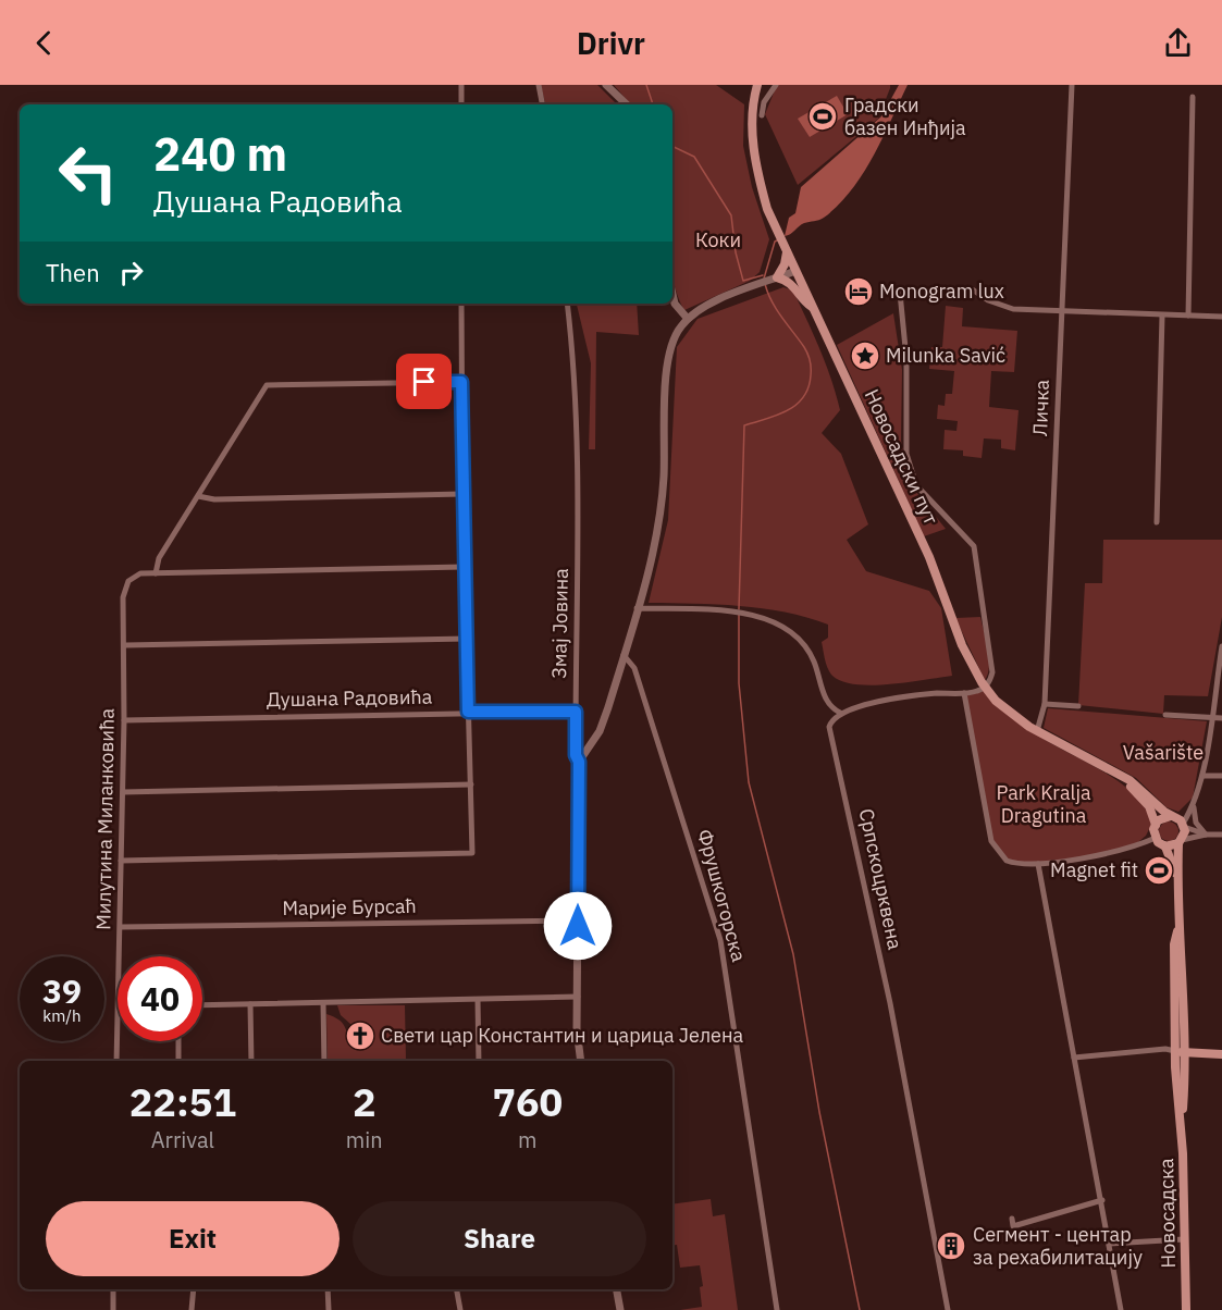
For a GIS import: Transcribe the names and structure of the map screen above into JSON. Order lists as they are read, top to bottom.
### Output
{
  "streets": {
    "main road": ["Новосадски пут", "Новосадска"],
    "street": [
      "Личка",
      "Змај Јовина",
      "Душана Радовића",
      "Милутина Миланковића",
      "Српскоцрквена",
      "Фрушкогорска",
      "Марије Бурсаћ"
    ]
  },
  "crossings": [
    ["Личка", "Новосадски пут"],
    ["Новосадски пут", "Новосадска"],
    ["Змај Јовина", "Душана Радовића"],
    ["Змај Јовина", "Марије Бурсаћ"],
    ["Душана Радовића", "Милутина Миланковића"],
    ["Милутина Миланковића", "Марије Бурсаћ"]
  ],
  "parks": ["Коки", "Vašarište", "Park Kralja Dragutina"],
  "places": {
    "sports": ["Градски базен Инђија", "Magnet fit"],
    "hotel": ["Monogram lux"],
    "place": ["Milunka Savić"],
    "church": ["Свети цар Константин и царица Јелена"],
    "building": ["Сегмент - центар за рехабилитацију"]
  },
  "page": {
    "header": "Drivr",
    "turn": ["240 m", "Душана Радовића"],
    "then": "Then",
    "speed": "39 km/h",
    "limit": "40",
    "eta": [
      "22:51",
      "Arrival",
      "2",
      "min",
      "760",
      "m"
    ],
    "buttons": ["Exit", "Share"]
  }
}
